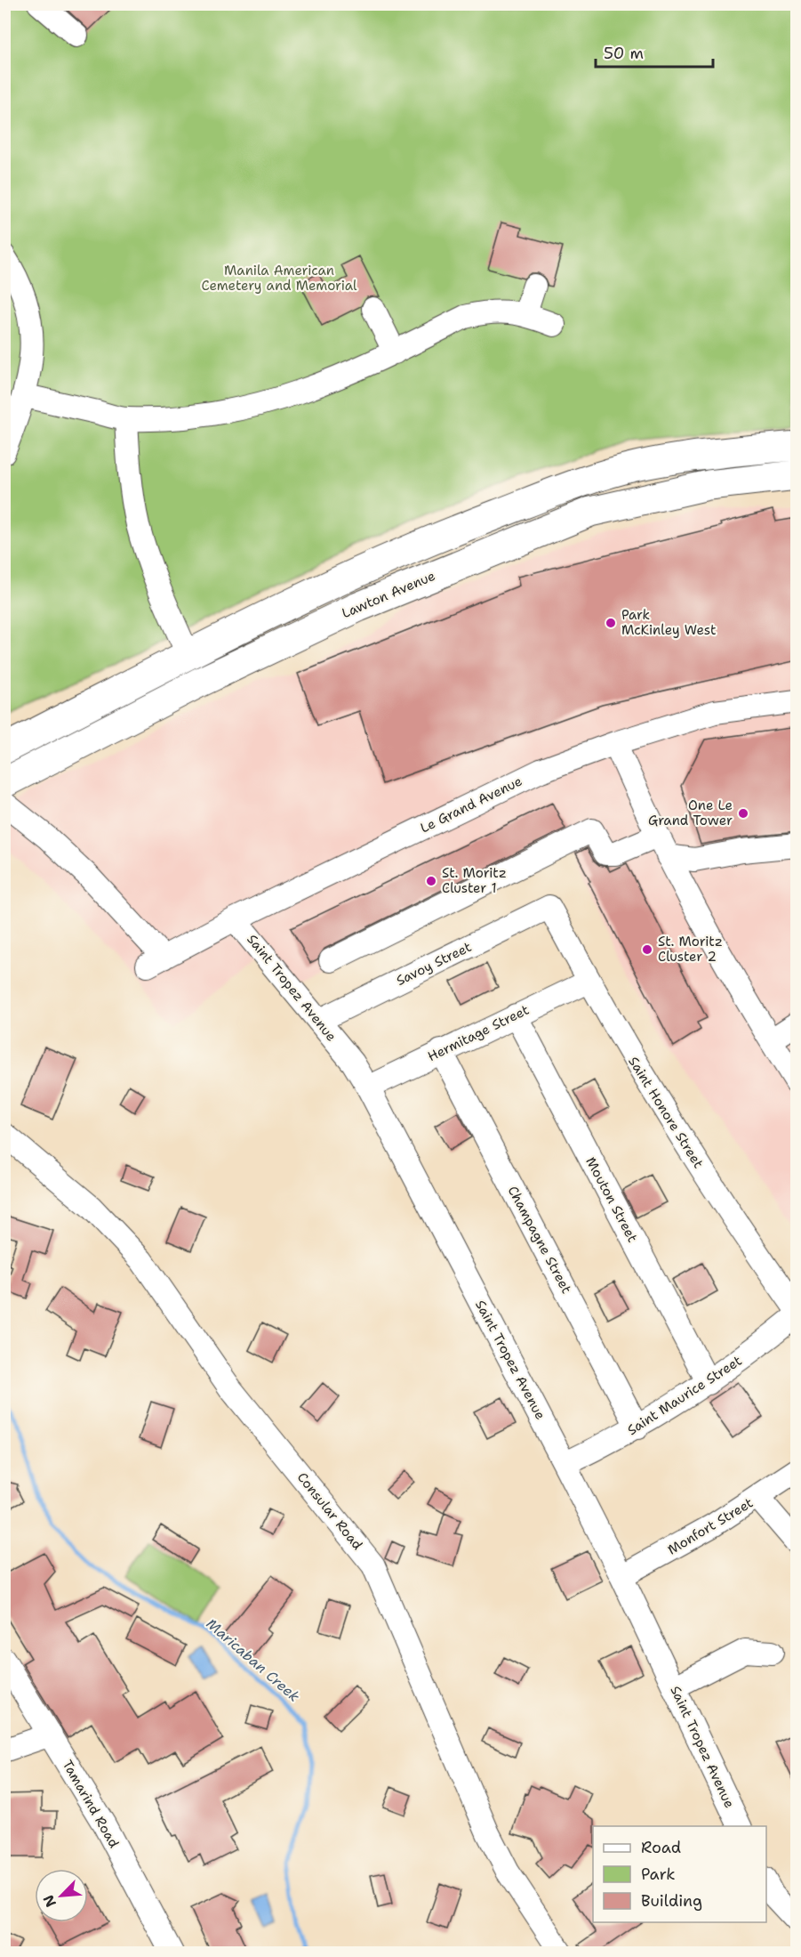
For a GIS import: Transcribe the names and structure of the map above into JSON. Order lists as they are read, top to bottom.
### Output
{
  "streets": {
    "main road": ["Lawton Avenue"],
    "street": [
      "Le Grand Avenue",
      "Savoy Street",
      "Saint Tropez Avenue",
      "Hermitage Street",
      "Saint Honore Street",
      "Mouton Street",
      "Champagne Street",
      "Saint Maurice Street",
      "Consular Road",
      "Monfort Street",
      "Tamarind Road"
    ]
  },
  "crossings": [
    ["Le Grand Avenue", "Saint Tropez Avenue"],
    ["Savoy Street", "Saint Tropez Avenue"],
    ["Savoy Street", "Saint Honore Street"],
    ["Saint Tropez Avenue", "Hermitage Street"],
    ["Saint Tropez Avenue", "Saint Maurice Street"],
    ["Saint Tropez Avenue", "Monfort Street"],
    ["Hermitage Street", "Saint Honore Street"],
    ["Hermitage Street", "Mouton Street"],
    ["Hermitage Street", "Champagne Street"],
    ["Mouton Street", "Saint Maurice Street"],
    ["Champagne Street", "Saint Maurice Street"]
  ],
  "water": ["Maricaban Creek"],
  "parks": ["Manila American Cemetery and Memorial"],
  "places": [
    "Park McKinley West",
    "One Le Grand Tower",
    "St. Moritz Cluster 1",
    "St. Moritz Cluster 2"
  ],
  "legend": ["Road", "Park", "Building"],
  "scale_bar": "50 m",
  "north": "bottom left"
}
